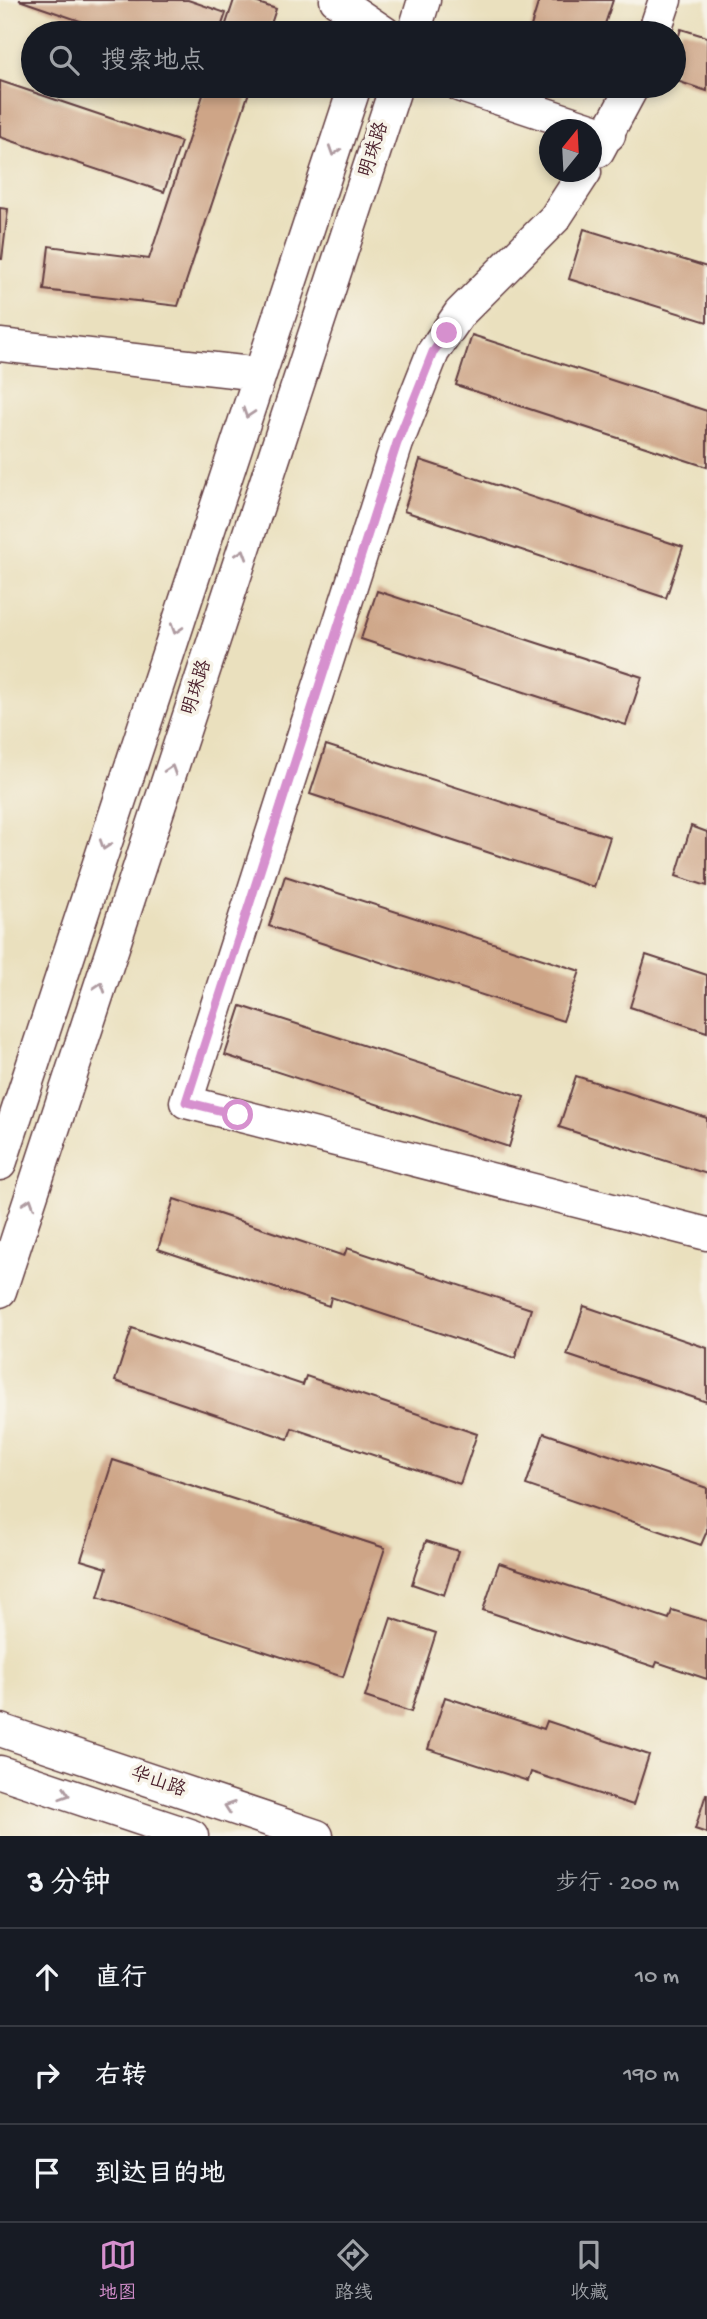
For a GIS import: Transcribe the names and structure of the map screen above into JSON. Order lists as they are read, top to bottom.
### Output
{
  "streets": {
    "street": ["明珠路", "华山路"]
  },
  "north": "top",
  "page": {
    "search": "搜索地点",
    "heading": ["3 分钟", "步行 · 200 m"],
    "list": [
      ["直行", "10 m"],
      ["右转", "190 m"],
      "到达目的地"
    ],
    "nav": ["地图", "路线", "收藏"]
  }
}
